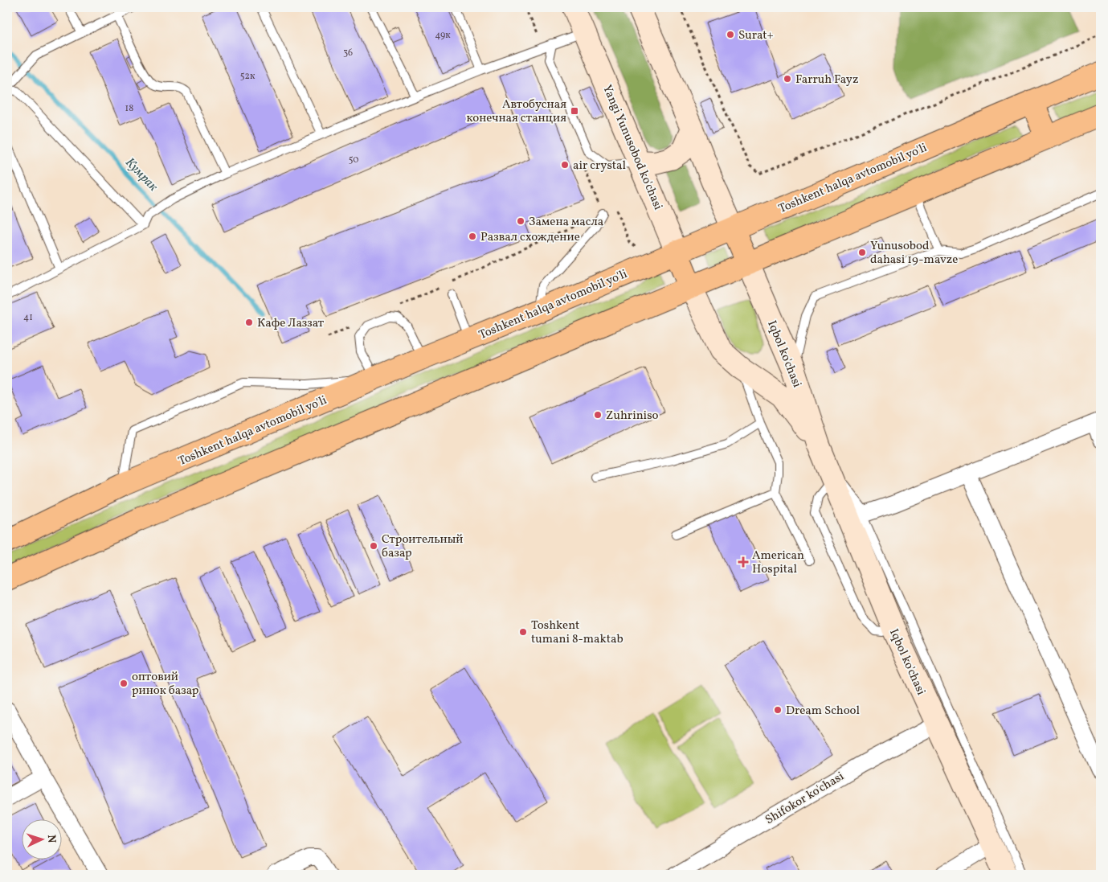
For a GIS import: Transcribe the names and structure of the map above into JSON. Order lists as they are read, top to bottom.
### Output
{
  "streets": {
    "highway": ["Yangi Yunusobod ko'chasi", "Toshkent halqa avtomobil yo'li"],
    "street": ["Iqbol ko'chasi", "Shifokor ko'chasi"]
  },
  "crossings": [
    ["Yangi Yunusobod ko'chasi", "Toshkent halqa avtomobil yo'li"],
    ["Yangi Yunusobod ko'chasi", "Iqbol ko'chasi"],
    ["Iqbol ko'chasi", "Shifokor ko'chasi"]
  ],
  "water": ["Кумрак"],
  "places": {
    "other": [
      "Surat+",
      "Farruh Fayz",
      "air crystal",
      "Замена масла",
      "Развал схождение",
      "Yunusobod dahasi 19-mavze",
      "Кафе Лаззат",
      "Zuhriniso",
      "Строительный базар",
      "Toshkent tumani 8-maktab",
      "оптовий ринок базар",
      "Dream School"
    ],
    "transit": ["Автобусная конечная станция"],
    "health": ["American Hospital"]
  },
  "house_numbers": [
    "49к",
    "36",
    "52к",
    "18",
    "50",
    "41"
  ],
  "north": "right"
}
